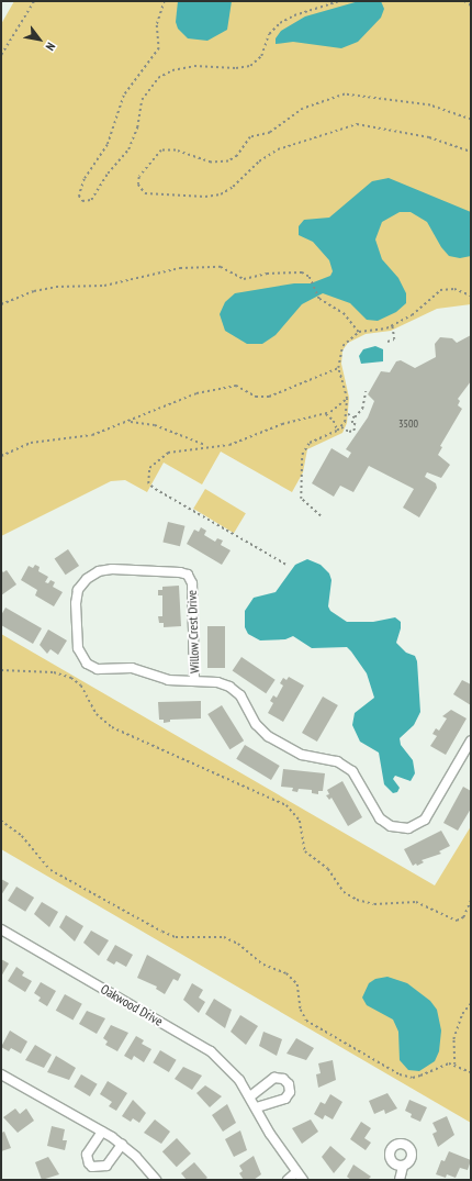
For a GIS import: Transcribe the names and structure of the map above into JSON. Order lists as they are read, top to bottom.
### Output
{
  "streets": {
    "street": ["Willow Crest Drive", "Oakwood Drive"]
  },
  "house_numbers": ["3500"],
  "north": "bottom right"
}
